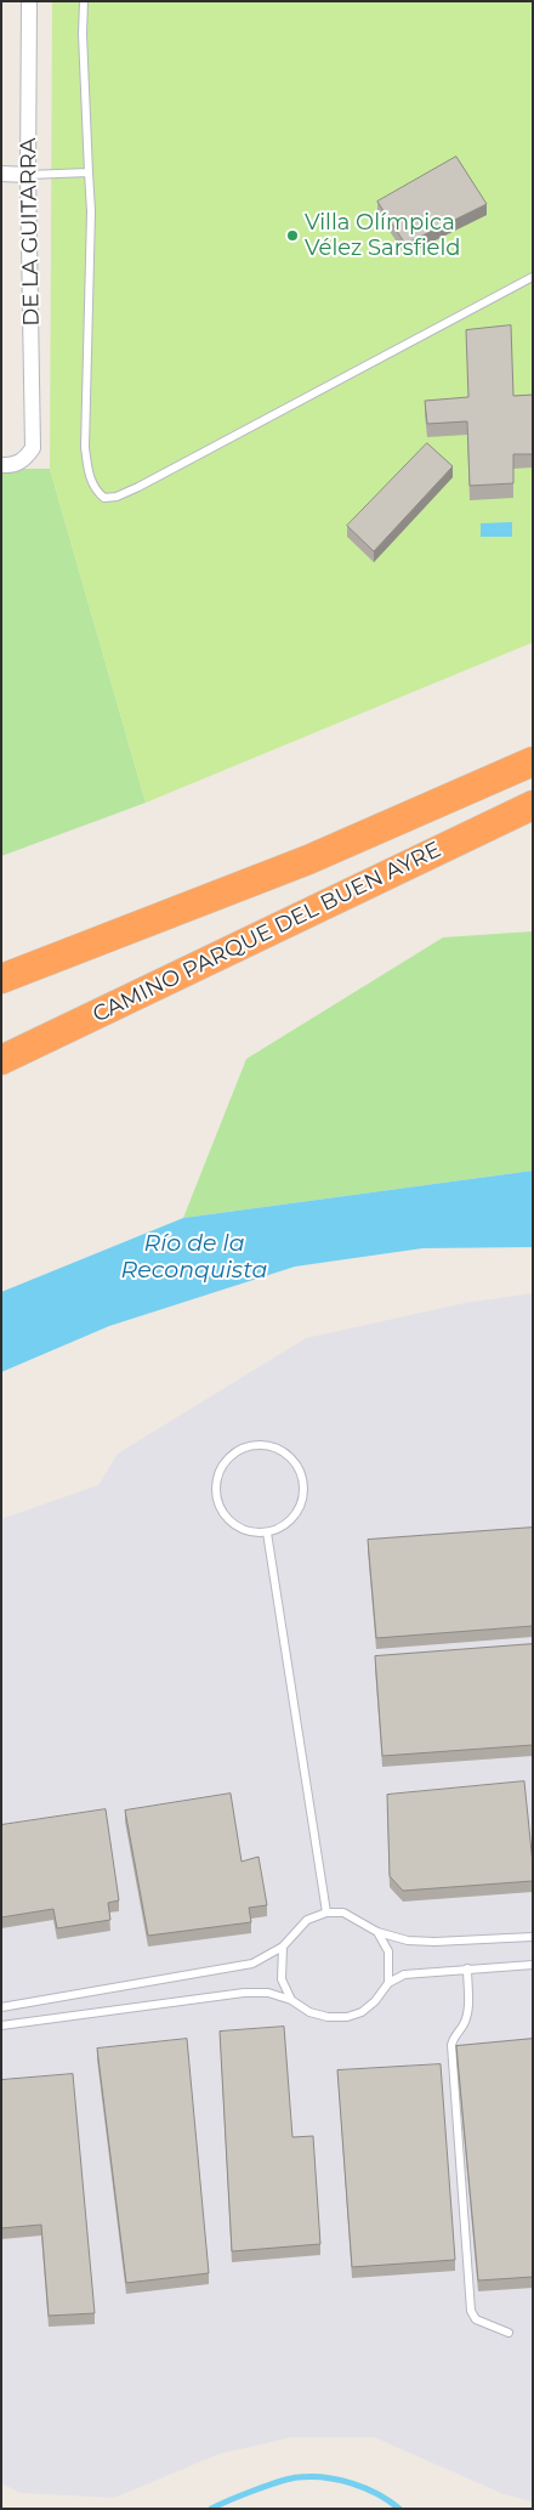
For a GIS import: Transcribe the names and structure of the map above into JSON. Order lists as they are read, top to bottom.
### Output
{
  "streets": {
    "highway": ["CAMINO PARQUE DEL BUEN AYRE"],
    "street": ["DE LA GUITARRA"]
  },
  "water": ["Río de la Reconquista"],
  "places": ["Villa Olímpica Vélez Sarsfield"]
}
